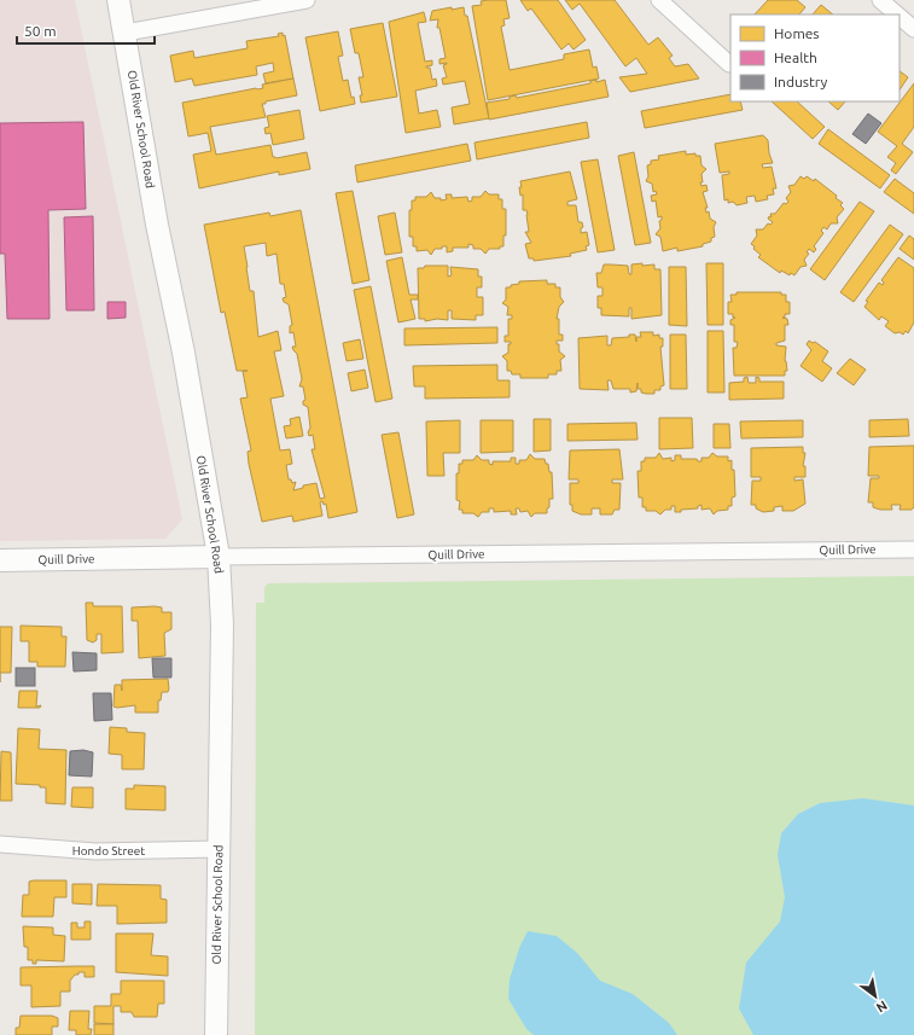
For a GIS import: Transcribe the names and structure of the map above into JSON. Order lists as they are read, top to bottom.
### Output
{
  "streets": {
    "main road": ["Old River School Road", "Quill Drive"],
    "street": ["Hondo Street"]
  },
  "crossings": [
    ["Old River School Road", "Quill Drive"],
    ["Old River School Road", "Hondo Street"]
  ],
  "legend": ["Homes", "Health", "Industry"],
  "scale_bar": "50 m",
  "north": "bottom right"
}
